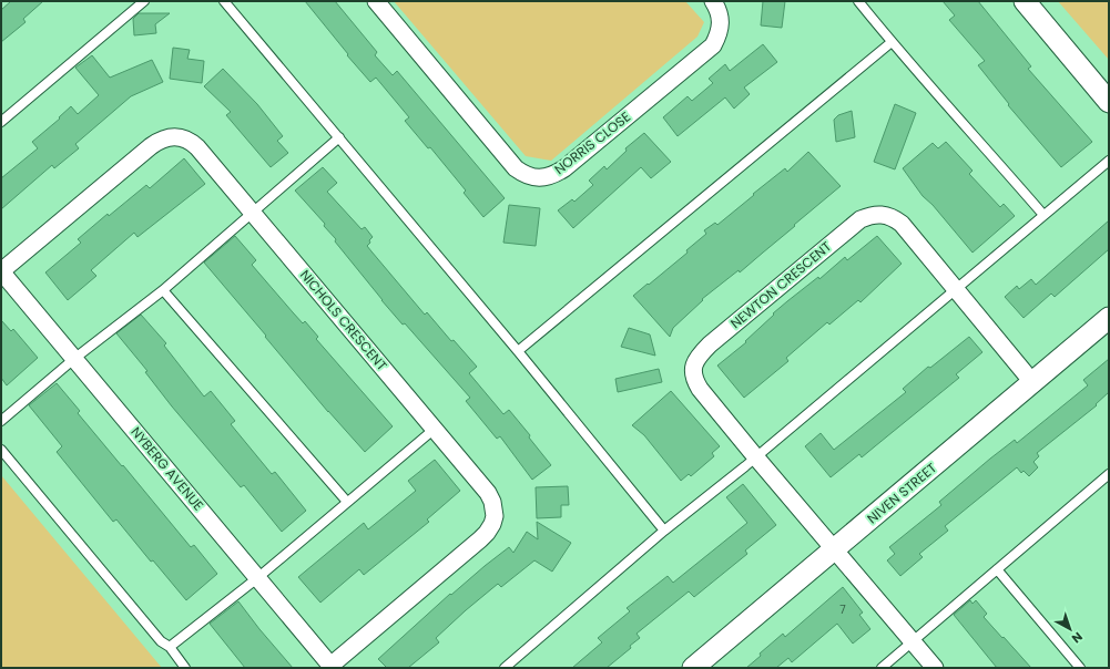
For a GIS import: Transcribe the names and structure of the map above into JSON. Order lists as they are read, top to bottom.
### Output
{
  "streets": {
    "street": [
      "NORRIS CLOSE",
      "NEWTON CRESCENT",
      "NICHOLS CRESCENT",
      "NYBERG AVENUE",
      "NIVEN STREET"
    ]
  },
  "crossings": [
    ["NEWTON CRESCENT", "NIVEN STREET"],
    ["NICHOLS CRESCENT", "NYBERG AVENUE"]
  ],
  "house_numbers": ["7"],
  "north": "bottom right"
}
